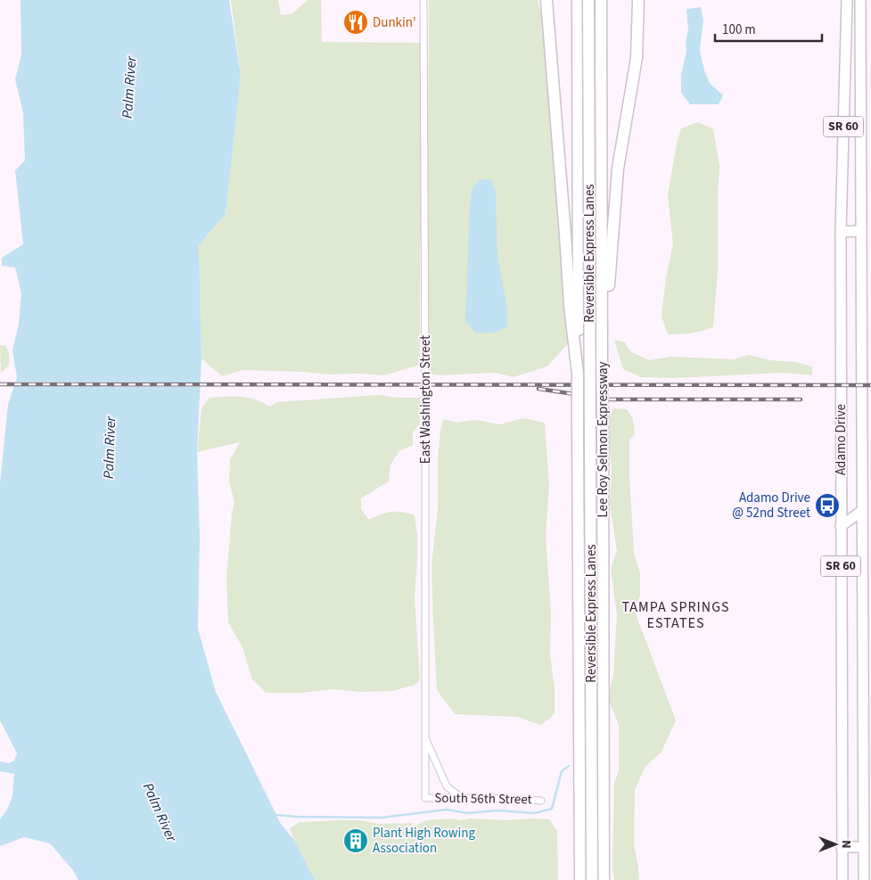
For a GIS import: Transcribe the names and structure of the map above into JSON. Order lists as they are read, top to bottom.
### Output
{
  "streets": {
    "highway": ["Reversible Express Lanes", "Lee Roy Selmon Expressway"],
    "main road": ["SR 60", "Adamo Drive"],
    "street": ["East Washington Street", "South 56th Street"]
  },
  "crossings": [
    ["East Washington Street", "South 56th Street"]
  ],
  "districts": ["TAMPA SPRINGS ESTATES"],
  "water": ["Palm River"],
  "places": {
    "restaurant": ["Dunkin'"],
    "bus stop": ["Adamo Drive @ 52nd Street"],
    "building": ["Plant High Rowing Association"]
  },
  "scale_bar": "100 m",
  "north": "right"
}
